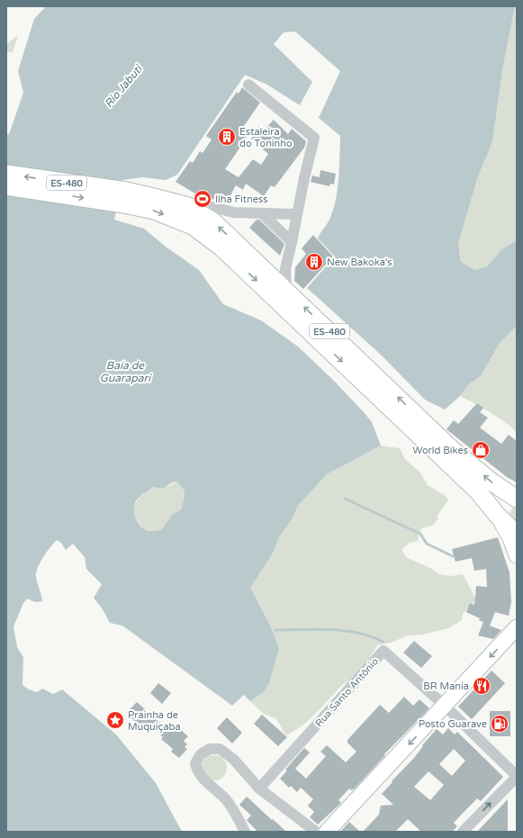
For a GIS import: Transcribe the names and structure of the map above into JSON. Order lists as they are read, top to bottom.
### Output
{
  "streets": {
    "main road": ["ES-480"],
    "street": ["Rua Santo Antônio"]
  },
  "water": ["Rio Jabuti", "Baía de Guarapari"],
  "places": {
    "building": ["Estaleira do Toninho", "New Bakoka's"],
    "sports": ["Ilha Fitness"],
    "shop": ["World Bikes"],
    "restaurant": ["BR Mania"],
    "place": ["Prainha de Muquiçaba"],
    "fuel station": ["Posto Guarave"]
  }
}
